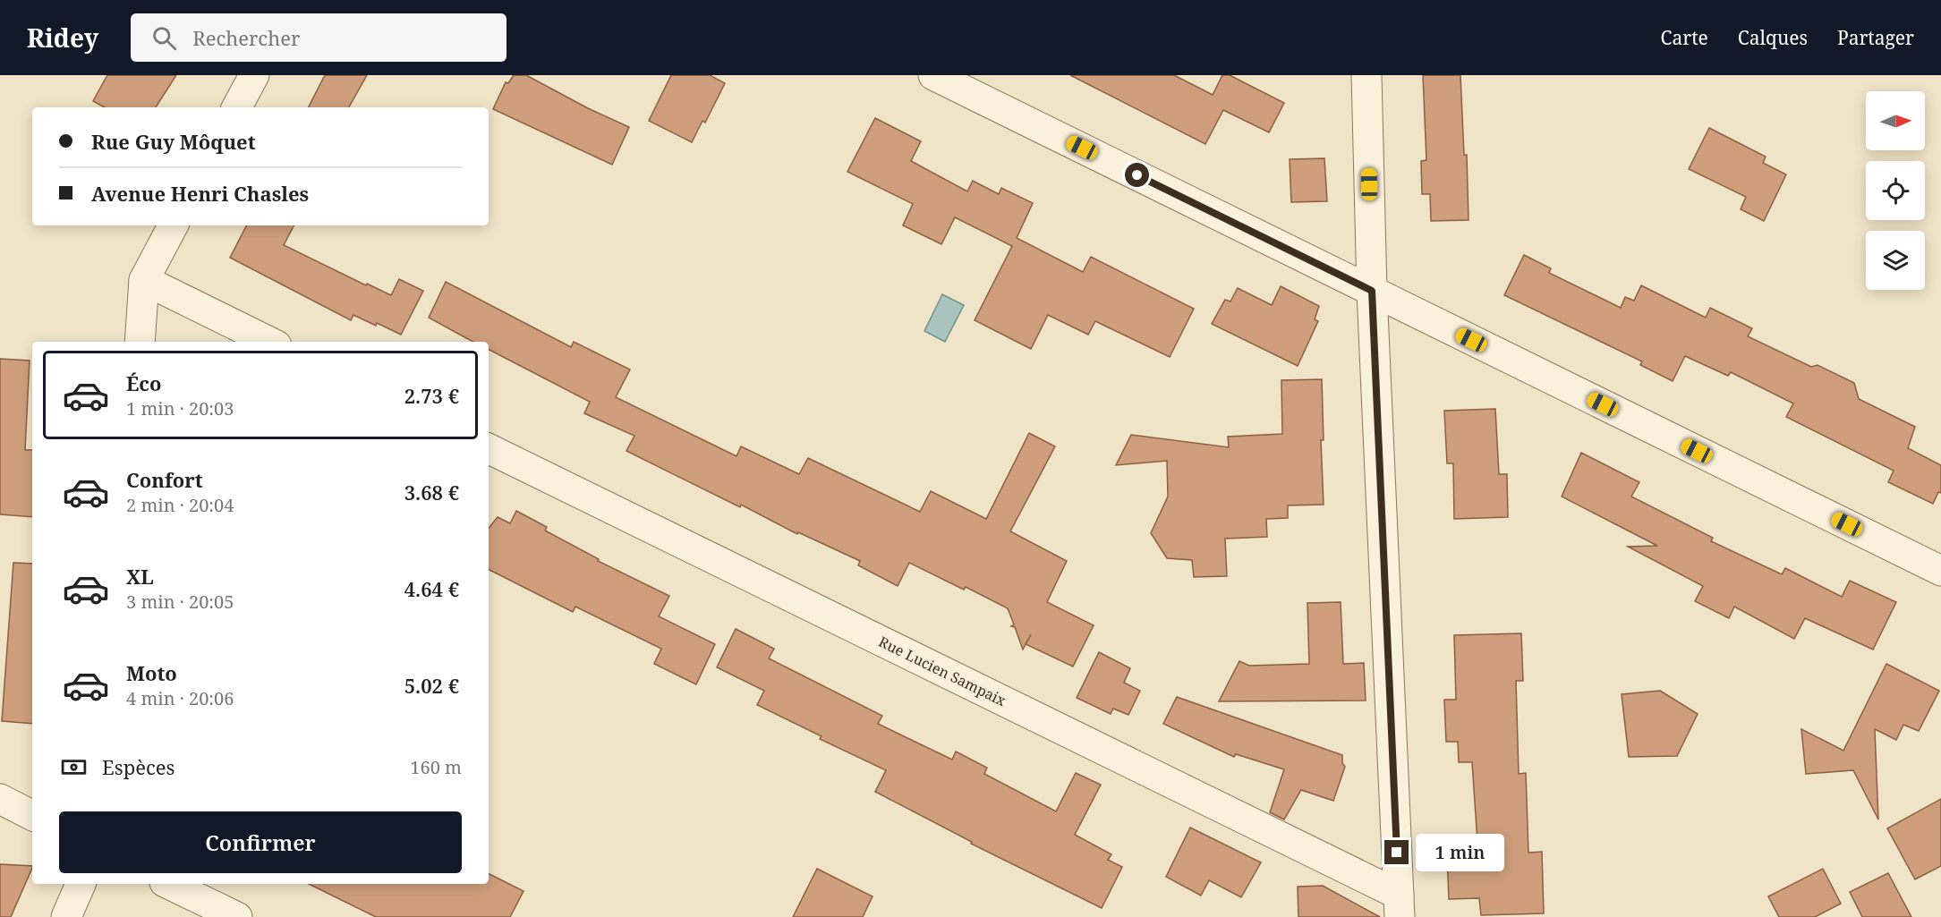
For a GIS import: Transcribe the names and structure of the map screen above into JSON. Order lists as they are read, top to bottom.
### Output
{
  "streets": {
    "street": ["Rue Lucien Sampaix"]
  },
  "north": "right",
  "page": {
    "header": "Ridey",
    "search": "Rechercher",
    "nav": ["Carte", "Calques", "Partager"],
    "banner": ["Rue Guy Môquet", "Avenue Henri Chasles"],
    "list": [
      {
        "name": "Éco",
        "note": "1 min · 20:03",
        "value": "2.73 €"
      },
      {
        "name": "Confort",
        "note": "2 min · 20:04",
        "value": "3.68 €"
      },
      {
        "name": "XL",
        "note": "3 min · 20:05",
        "value": "4.64 €"
      },
      {
        "name": "Moto",
        "note": "4 min · 20:06",
        "value": "5.02 €"
      }
    ],
    "pay": ["Espèces", "160 m"],
    "buttons": "Confirmer",
    "bubble": "1 min"
  }
}
